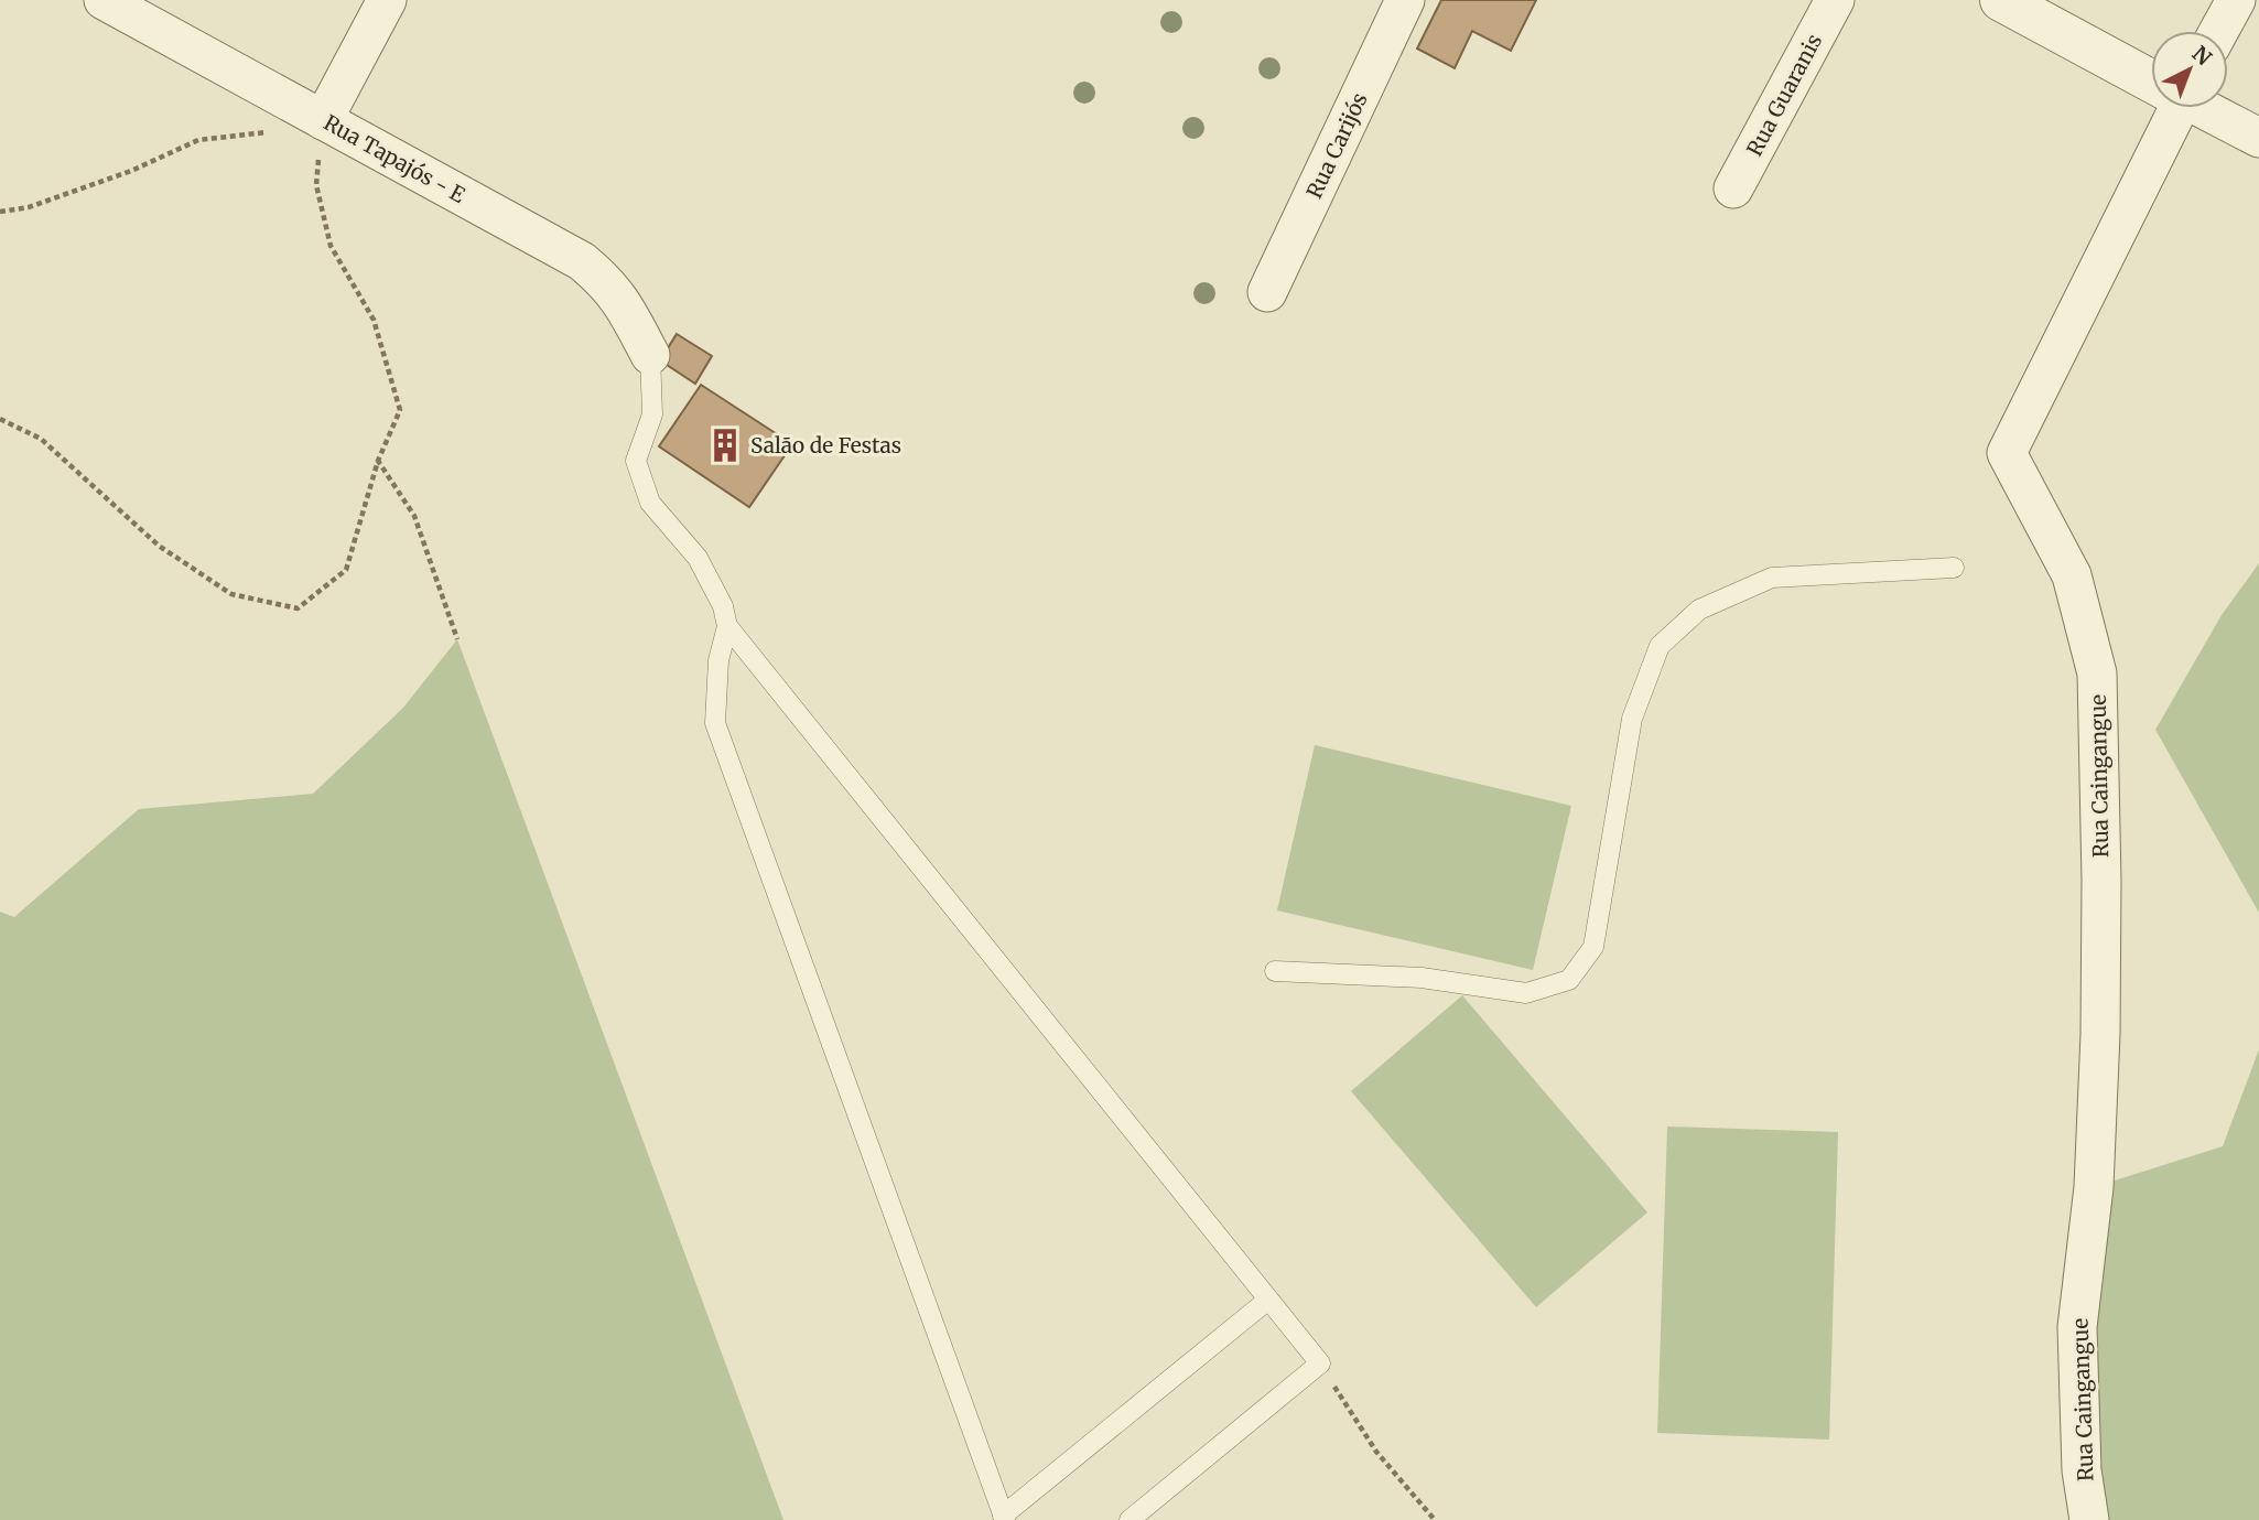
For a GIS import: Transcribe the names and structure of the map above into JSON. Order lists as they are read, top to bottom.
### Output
{
  "streets": {
    "street": [
      "Rua Guaranis",
      "Rua Carijós",
      "Rua Tapajós - E",
      "Rua Caingangue"
    ]
  },
  "places": {
    "building": ["Salão de Festas"]
  },
  "north": "top right"
}
